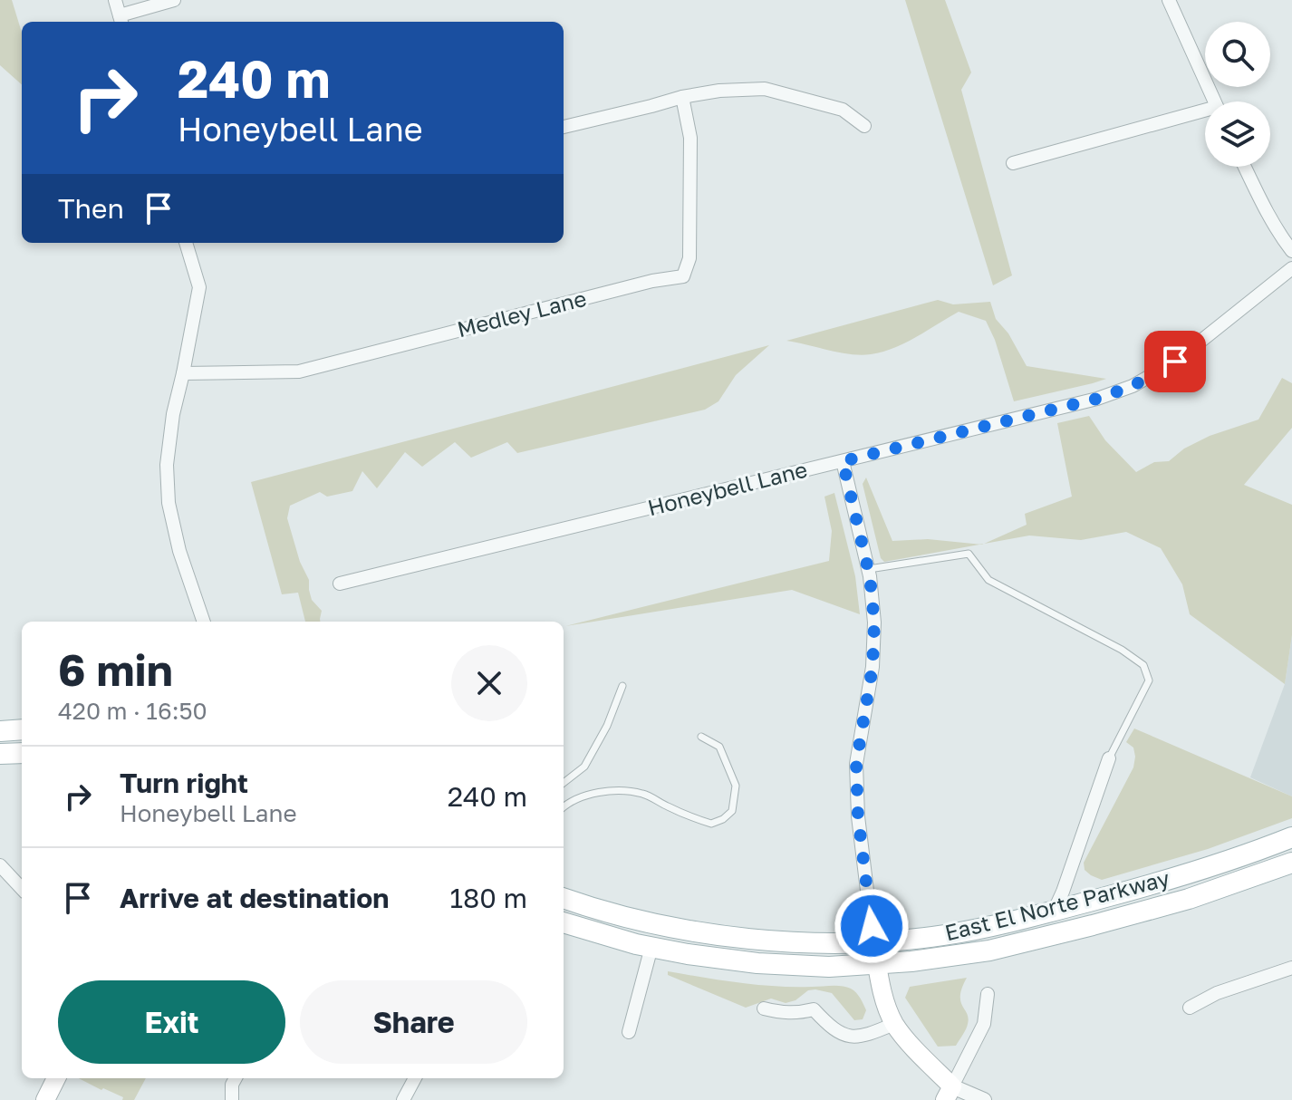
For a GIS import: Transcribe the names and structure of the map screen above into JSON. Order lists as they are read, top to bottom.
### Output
{
  "streets": {
    "main road": ["East El Norte Parkway"],
    "street": ["Medley Lane", "Honeybell Lane"]
  },
  "page": {
    "turn": ["240 m", "Honeybell Lane"],
    "then": "Then",
    "heading": ["6 min", "420 m · 16:50"],
    "list": [
      {
        "name": "Turn right",
        "note": "Honeybell Lane",
        "value": "240 m"
      },
      {
        "name": "Arrive at destination",
        "value": "180 m"
      }
    ],
    "buttons": ["Exit", "Share"]
  }
}
